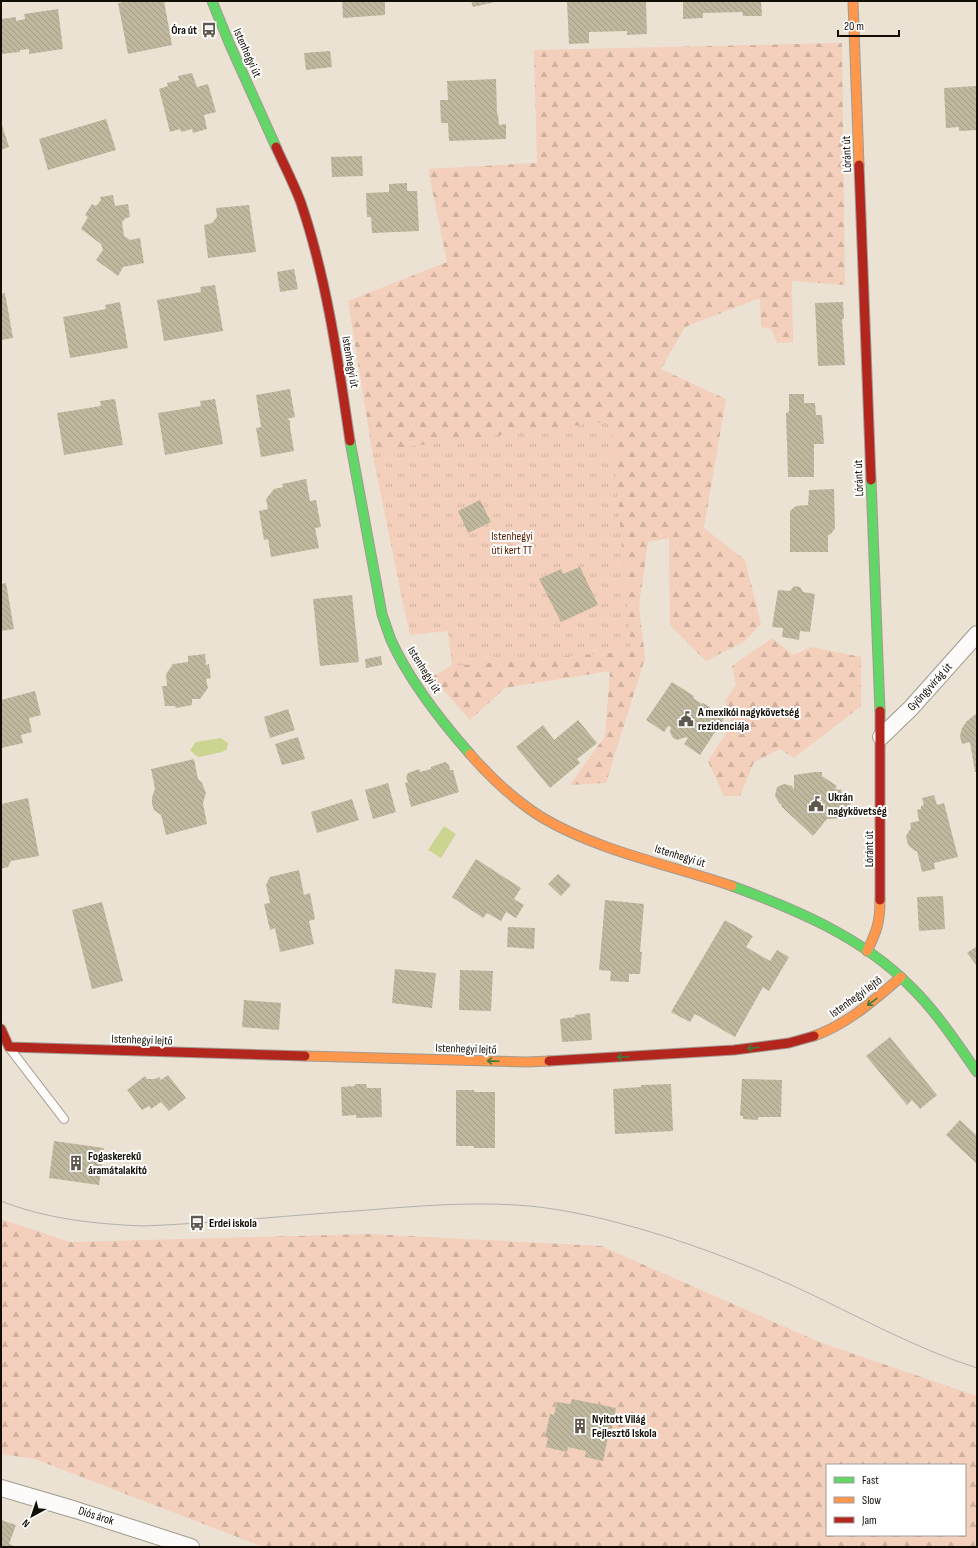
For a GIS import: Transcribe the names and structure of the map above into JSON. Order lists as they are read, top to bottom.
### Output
{
  "streets": {
    "street": [
      "Istenhegyi út",
      "Lóránt út",
      "Gyöngyvirág út",
      "Istenhegyi lejtő",
      "Diós árok"
    ]
  },
  "crossings": [
    ["Istenhegyi út", "Lóránt út"],
    ["Istenhegyi út", "Istenhegyi lejtő"],
    ["Lóránt út", "Gyöngyvirág út"]
  ],
  "one_way": ["Istenhegyi lejtő"],
  "parks": ["Istenhegyi úti kert TT"],
  "places": {
    "bus stop": ["Óra út", "Erdei iskola"],
    "public building": ["A mexikói nagykövetség rezidenciája", "Ukrán nagykövetség"],
    "building": ["Fogaskerekű áramátalakító", "Nyitott Világ Fejlesztő Iskola"]
  },
  "legend": ["Fast", "Slow", "Jam"],
  "scale_bar": "20 m",
  "north": "bottom left"
}
